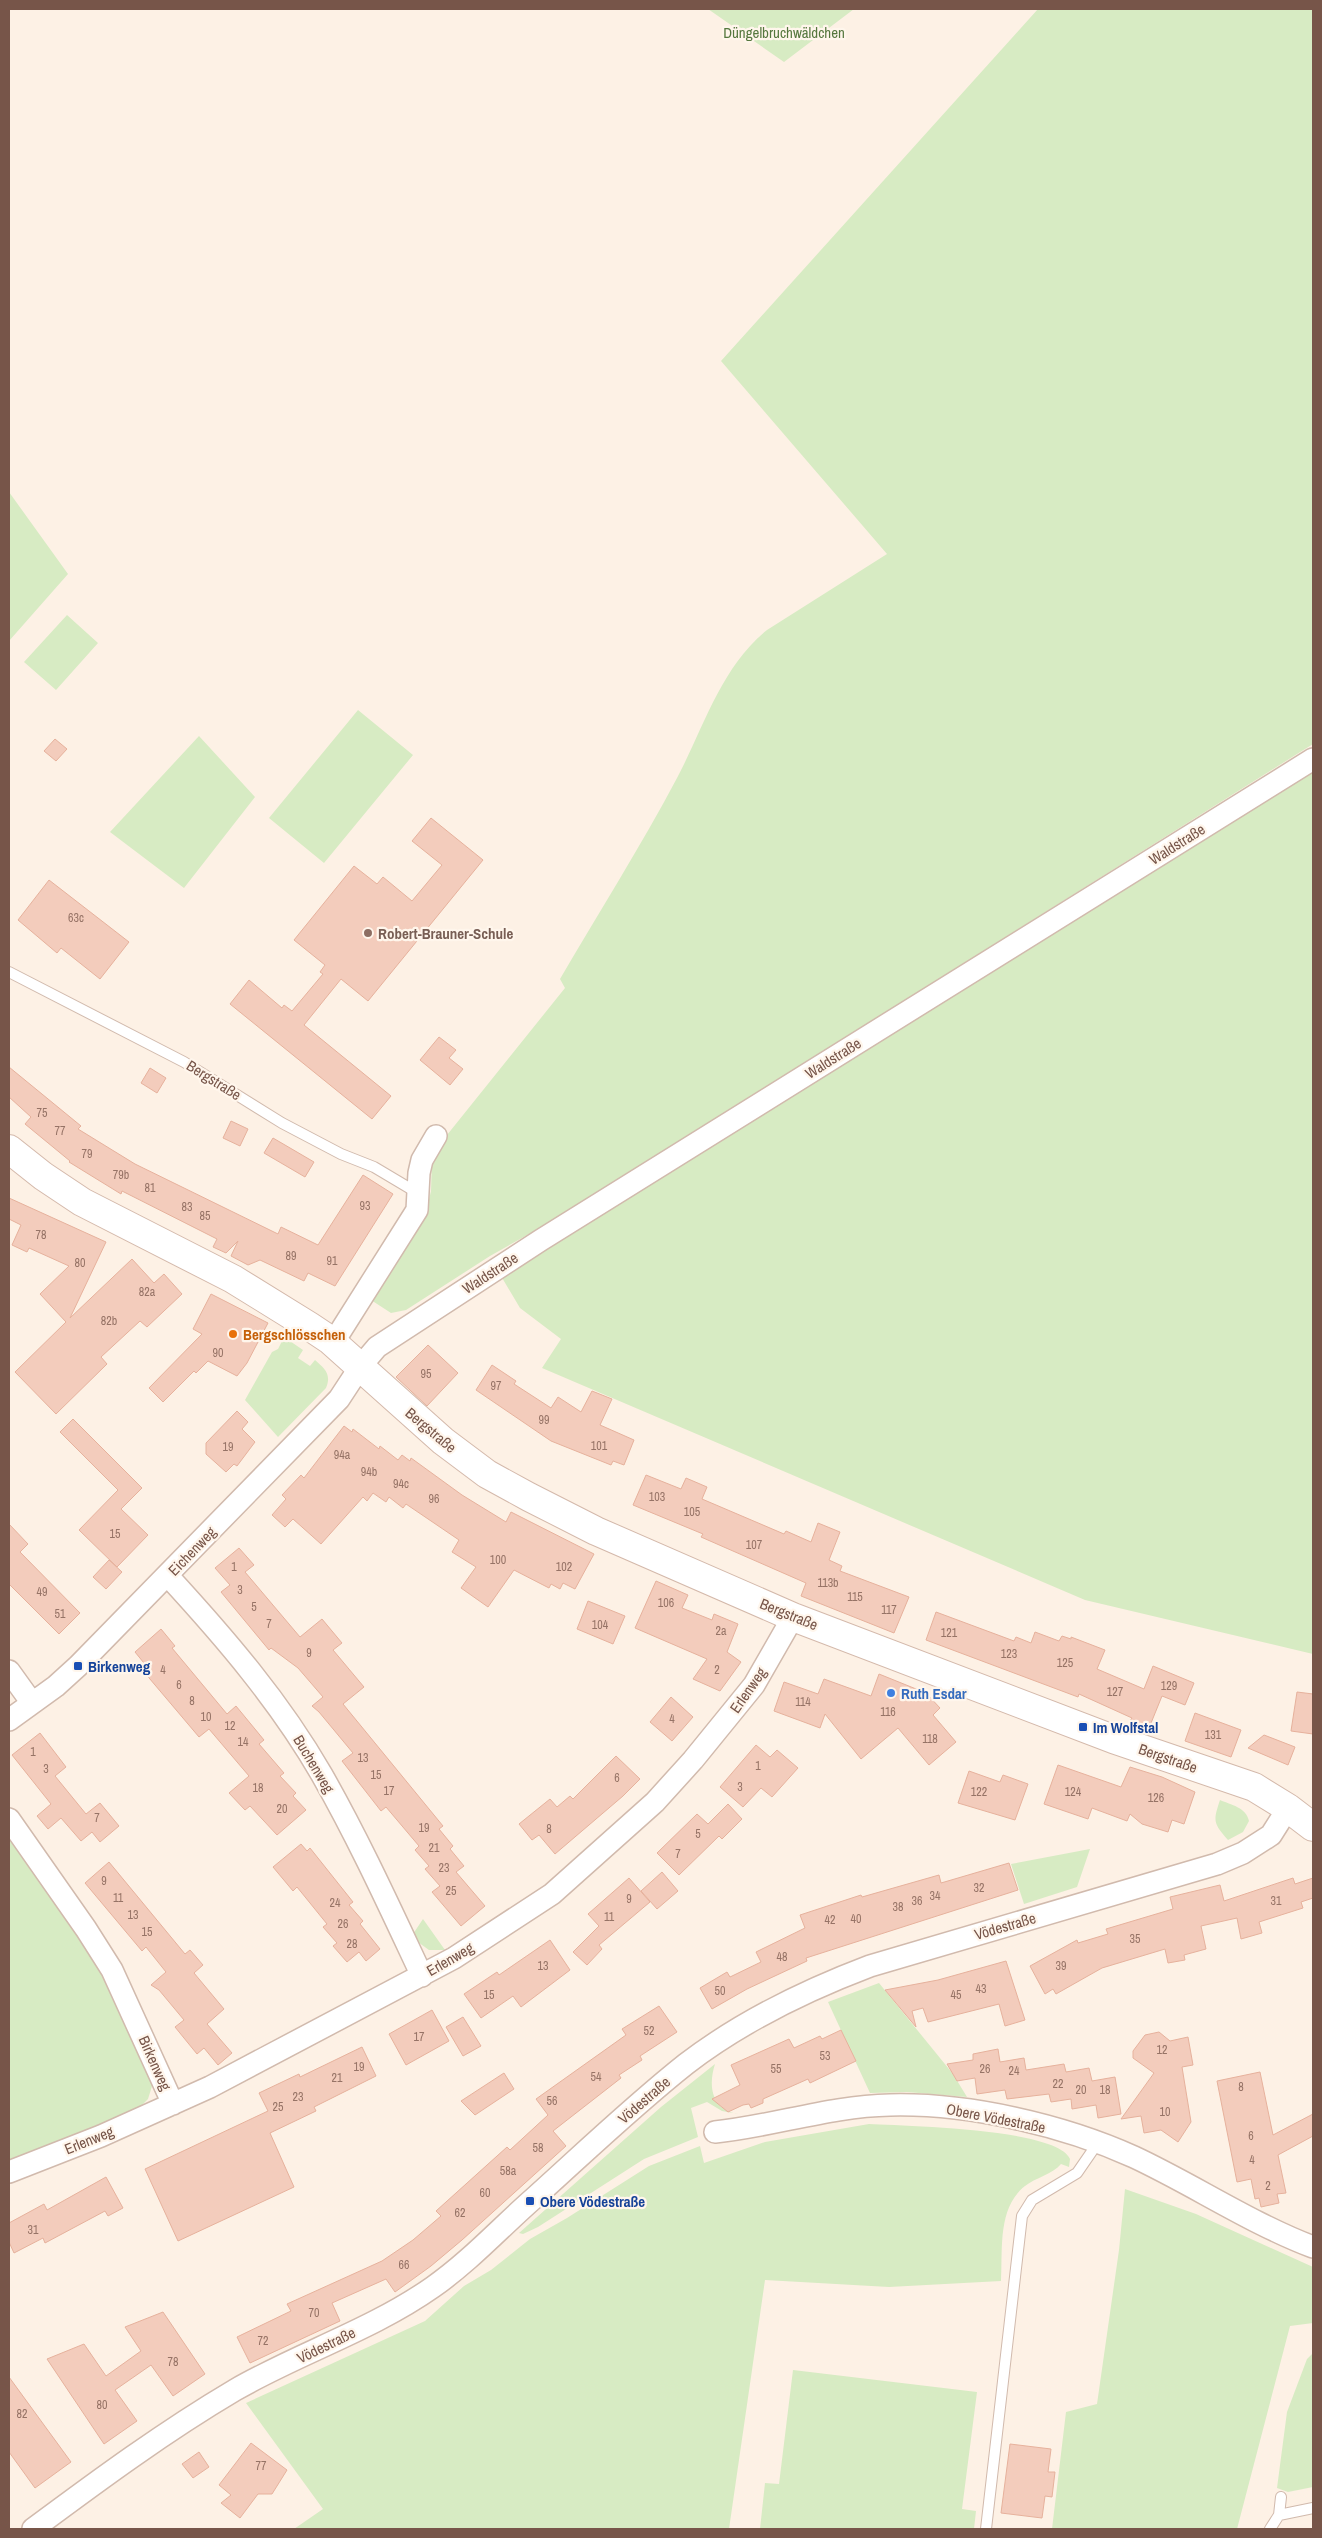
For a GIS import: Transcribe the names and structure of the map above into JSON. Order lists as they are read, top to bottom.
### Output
{
  "streets": {
    "street": [
      "Waldstraße",
      "Bergstraße",
      "Eichenweg",
      "Erlenweg",
      "Buchenweg",
      "Vödestraße",
      "Birkenweg",
      "Obere Vödestraße"
    ]
  },
  "crossings": [
    ["Waldstraße", "Bergstraße"],
    ["Waldstraße", "Eichenweg"],
    ["Bergstraße", "Eichenweg"],
    ["Bergstraße", "Erlenweg"],
    ["Bergstraße", "Vödestraße"],
    ["Eichenweg", "Buchenweg"],
    ["Erlenweg", "Buchenweg"],
    ["Erlenweg", "Birkenweg"]
  ],
  "parks": ["Düngelbruchwäldchen"],
  "places": {
    "other": ["Robert-Brauner-Schule", "Bergschlösschen", "Ruth Esdar"],
    "transit": ["Birkenweg", "Im Wolfstal", "Obere Vödestraße"]
  },
  "house_numbers": [
    "63c",
    "75",
    "77",
    "79",
    "79b",
    "81",
    "93",
    "83",
    "85",
    "78",
    "89",
    "91",
    "80",
    "82a",
    "82b",
    "90",
    "95",
    "97",
    "99",
    "101",
    "19",
    "94a",
    "94b",
    "94c",
    "103",
    "96",
    "105",
    "15",
    "107",
    "100",
    "1",
    "102",
    "113b",
    "3",
    "49",
    "115",
    "106",
    "5",
    "117",
    "51",
    "7",
    "104",
    "2a",
    "121",
    "9",
    "123",
    "125",
    "4",
    "2",
    "6",
    "129",
    "127",
    "8",
    "114",
    "116",
    "10",
    "4",
    "12",
    "131",
    "118",
    "14",
    "1",
    "13",
    "1",
    "3",
    "15",
    "6",
    "3",
    "18",
    "17",
    "122",
    "124",
    "126",
    "20",
    "7",
    "19",
    "8",
    "5",
    "21",
    "7",
    "23",
    "9",
    "32",
    "25",
    "34",
    "11",
    "9",
    "36",
    "31",
    "24",
    "38",
    "13",
    "11",
    "40",
    "42",
    "26",
    "15",
    "35",
    "28",
    "48",
    "13",
    "39",
    "43",
    "50",
    "15",
    "45",
    "52",
    "17",
    "12",
    "53",
    "19",
    "55",
    "26",
    "24",
    "54",
    "21",
    "22",
    "8",
    "20",
    "18",
    "23",
    "56",
    "25",
    "10",
    "6",
    "58",
    "4",
    "58a",
    "2",
    "60",
    "62",
    "31",
    "66",
    "70",
    "72",
    "78",
    "80",
    "82",
    "77"
  ]
}
